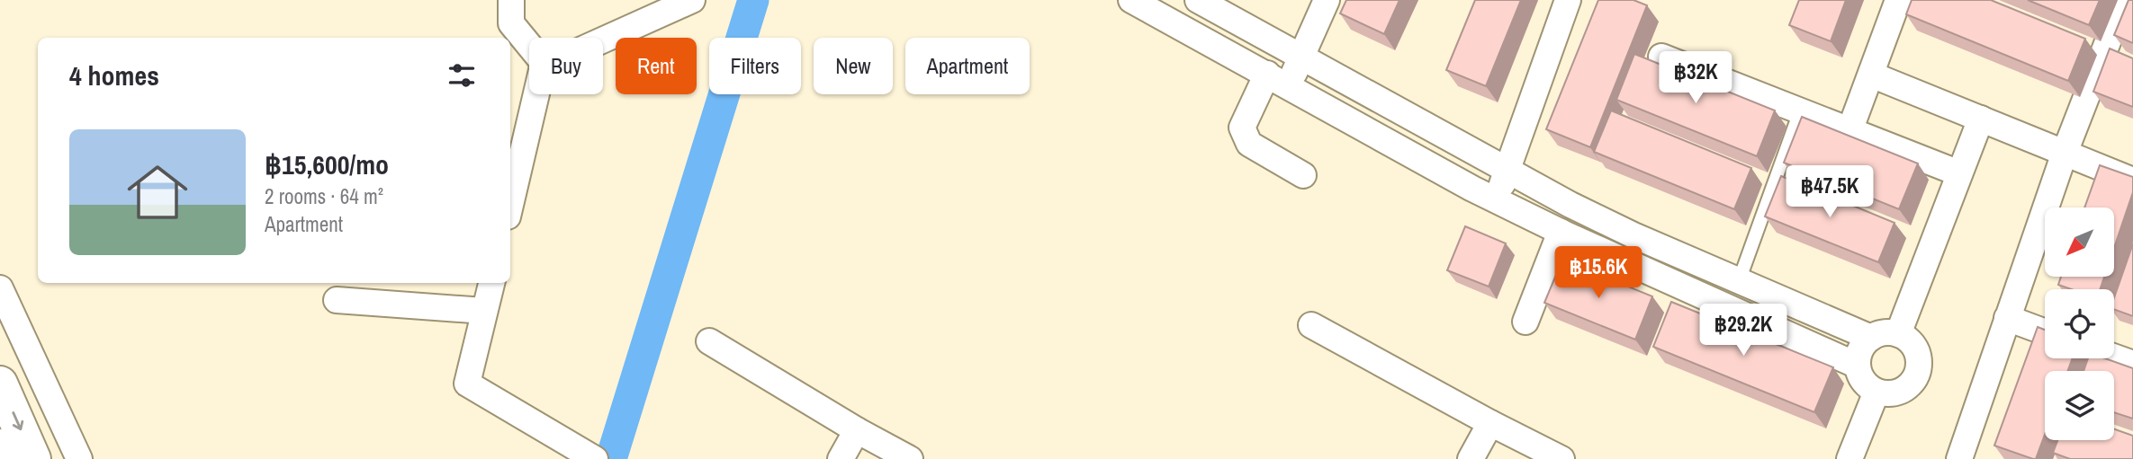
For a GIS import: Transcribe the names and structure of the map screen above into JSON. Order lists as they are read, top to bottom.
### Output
{
  "north": "bottom left",
  "page": {
    "chip": [
      "Buy",
      "Rent",
      "Filters",
      "New",
      "Apartment"
    ],
    "heading": "4 homes",
    "price": [
      "฿32K",
      "฿47.5K",
      "฿15.6K",
      "฿29.2K"
    ],
    "list": [
      {
        "name": "฿15,600/mo",
        "note": "2 rooms · 64 m² · Apartment"
      }
    ]
  }
}
